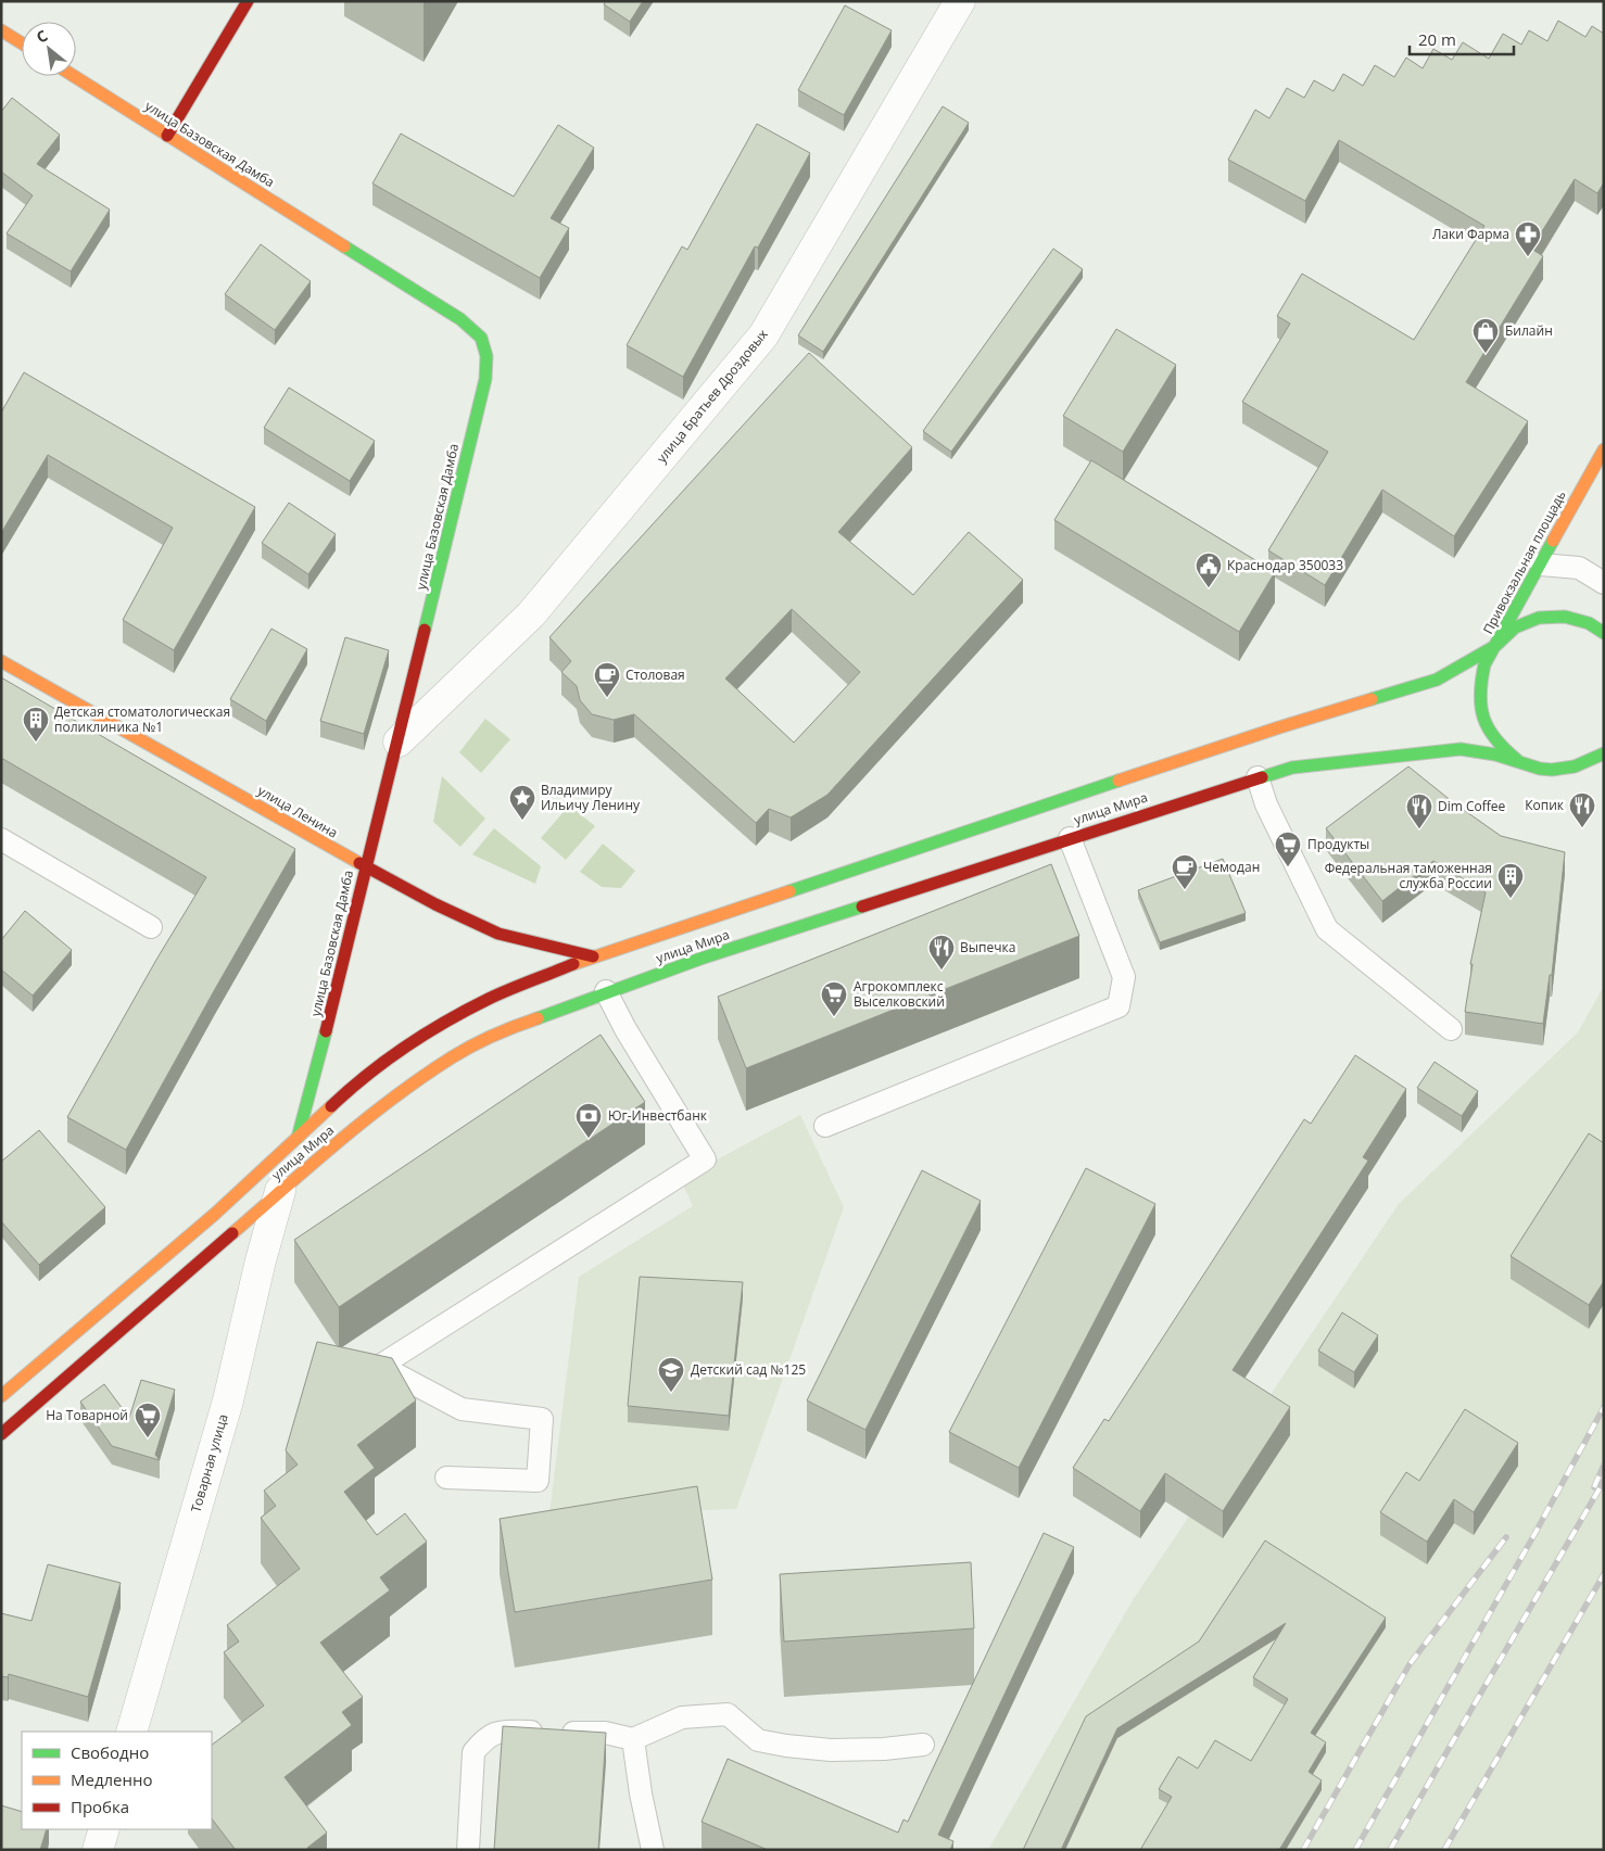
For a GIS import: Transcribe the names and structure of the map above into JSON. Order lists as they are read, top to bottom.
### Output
{
  "streets": {
    "main road": [
      "улица Базовская Дамба",
      "Привокзальная площадь",
      "улица Мира",
      "улица Ленина"
    ],
    "street": ["улица Братьев Дроздовых", "Товарная улица"]
  },
  "crossings": [
    ["улица Базовская Дамба", "улица Братьев Дроздовых"],
    ["улица Базовская Дамба", "улица Мира"],
    ["улица Базовская Дамба", "улица Ленина"],
    ["улица Базовская Дамба", "Товарная улица"],
    ["Привокзальная площадь", "улица Мира"],
    ["улица Мира", "улица Ленина"],
    ["улица Мира", "Товарная улица"]
  ],
  "places": {
    "pharmacy": ["Лаки Фарма"],
    "shop": ["Билайн"],
    "public building": ["Краснодар 350033"],
    "cafe": ["Столовая", "Чемодан"],
    "building": ["Детская стоматологическая поликлиника №1", "Федеральная таможенная служба России"],
    "place": ["Владимиру Ильичу Ленину"],
    "restaurant": ["Копик", "Dim Coffee", "Выпечка"],
    "supermarket": ["Продукты", "Агрокомплекс Выселковский", "На Товарной"],
    "bank": ["Юг-Инвестбанк"],
    "school or university": ["Детский сад №125"]
  },
  "legend": ["Свободно", "Медленно", "Пробка"],
  "scale_bar": "20 m",
  "north": "top left"
}
